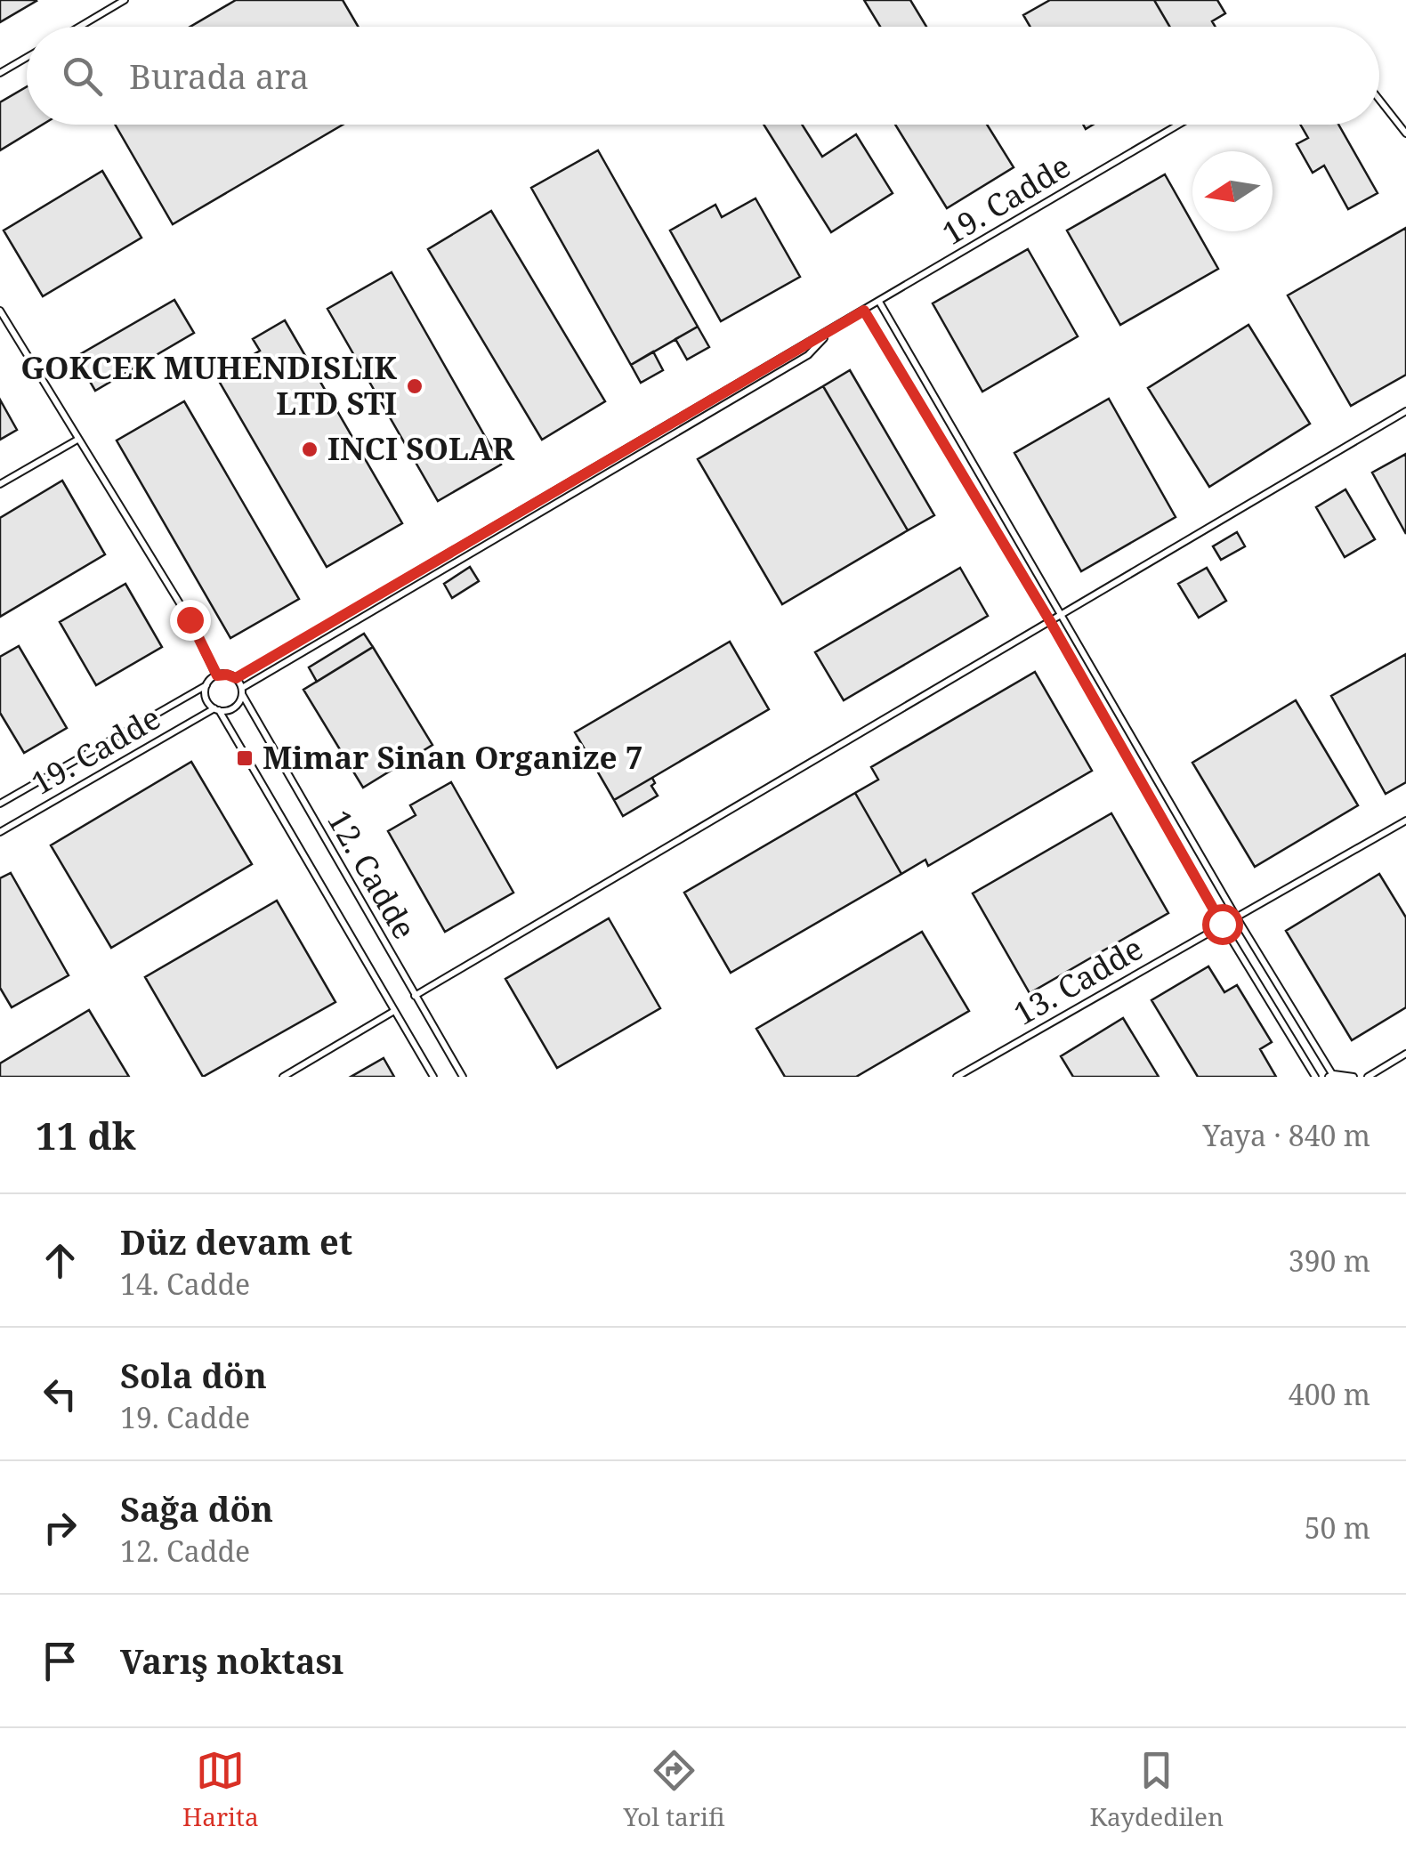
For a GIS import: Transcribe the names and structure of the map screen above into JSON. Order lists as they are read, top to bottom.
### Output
{
  "streets": {
    "lane": ["19. Cadde", "12. Cadde", "13. Cadde"]
  },
  "crossings": [
    ["19. Cadde", "12. Cadde"]
  ],
  "places": {
    "other": ["GOKCEK MUHENDISLIK LTD STI", "INCI SOLAR"],
    "transit": ["Mimar Sinan Organize 7"]
  },
  "north": "left",
  "page": {
    "search": "Burada ara",
    "heading": ["11 dk", "Yaya · 840 m"],
    "list": [
      ["Düz devam et", "14. Cadde", "390 m"],
      ["Sola dön", "19. Cadde", "400 m"],
      ["Sağa dön", "12. Cadde", "50 m"],
      "Varış noktası"
    ],
    "nav": ["Harita", "Yol tarifi", "Kaydedilen"]
  }
}
